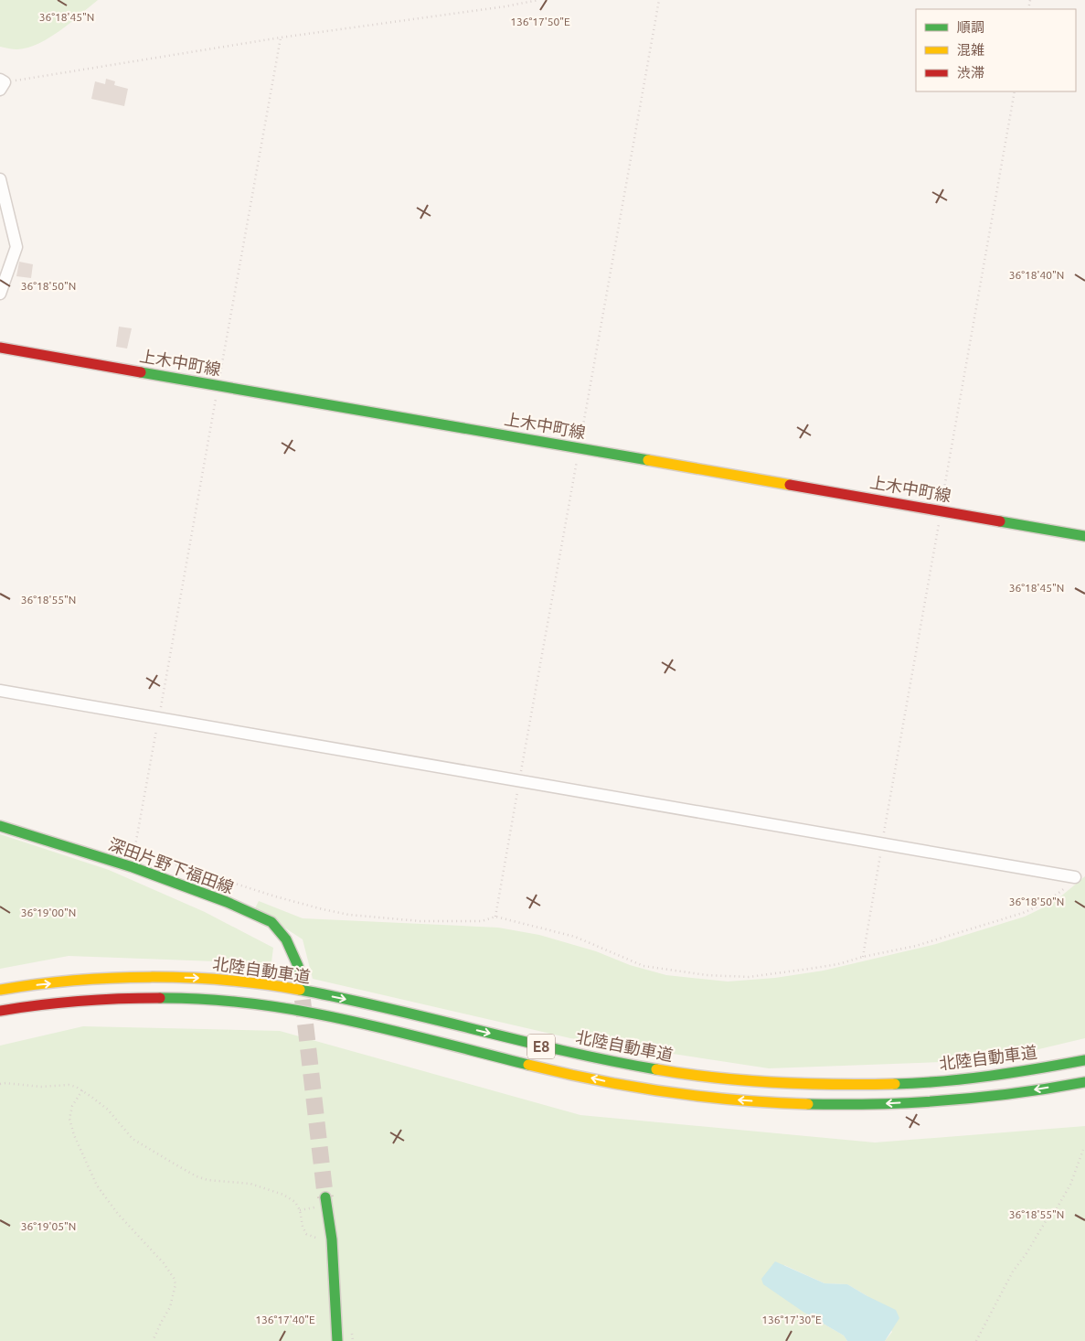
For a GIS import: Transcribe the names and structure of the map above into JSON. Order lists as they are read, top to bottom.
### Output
{
  "streets": {
    "main road": [
      "上木中町線",
      "深田片野下福田線",
      "北陸自動車道",
      "E8"
    ]
  },
  "legend": ["順調", "混雑", "渋滞"],
  "coordinates": [
    "36°18'45\"N",
    "136°17'50\"E",
    "36°18'40\"N",
    "36°18'50\"N",
    "36°18'55\"N",
    "36°19'00\"N",
    "36°19'05\"N",
    "136°17'40\"E",
    "136°17'30\"E"
  ]
}
